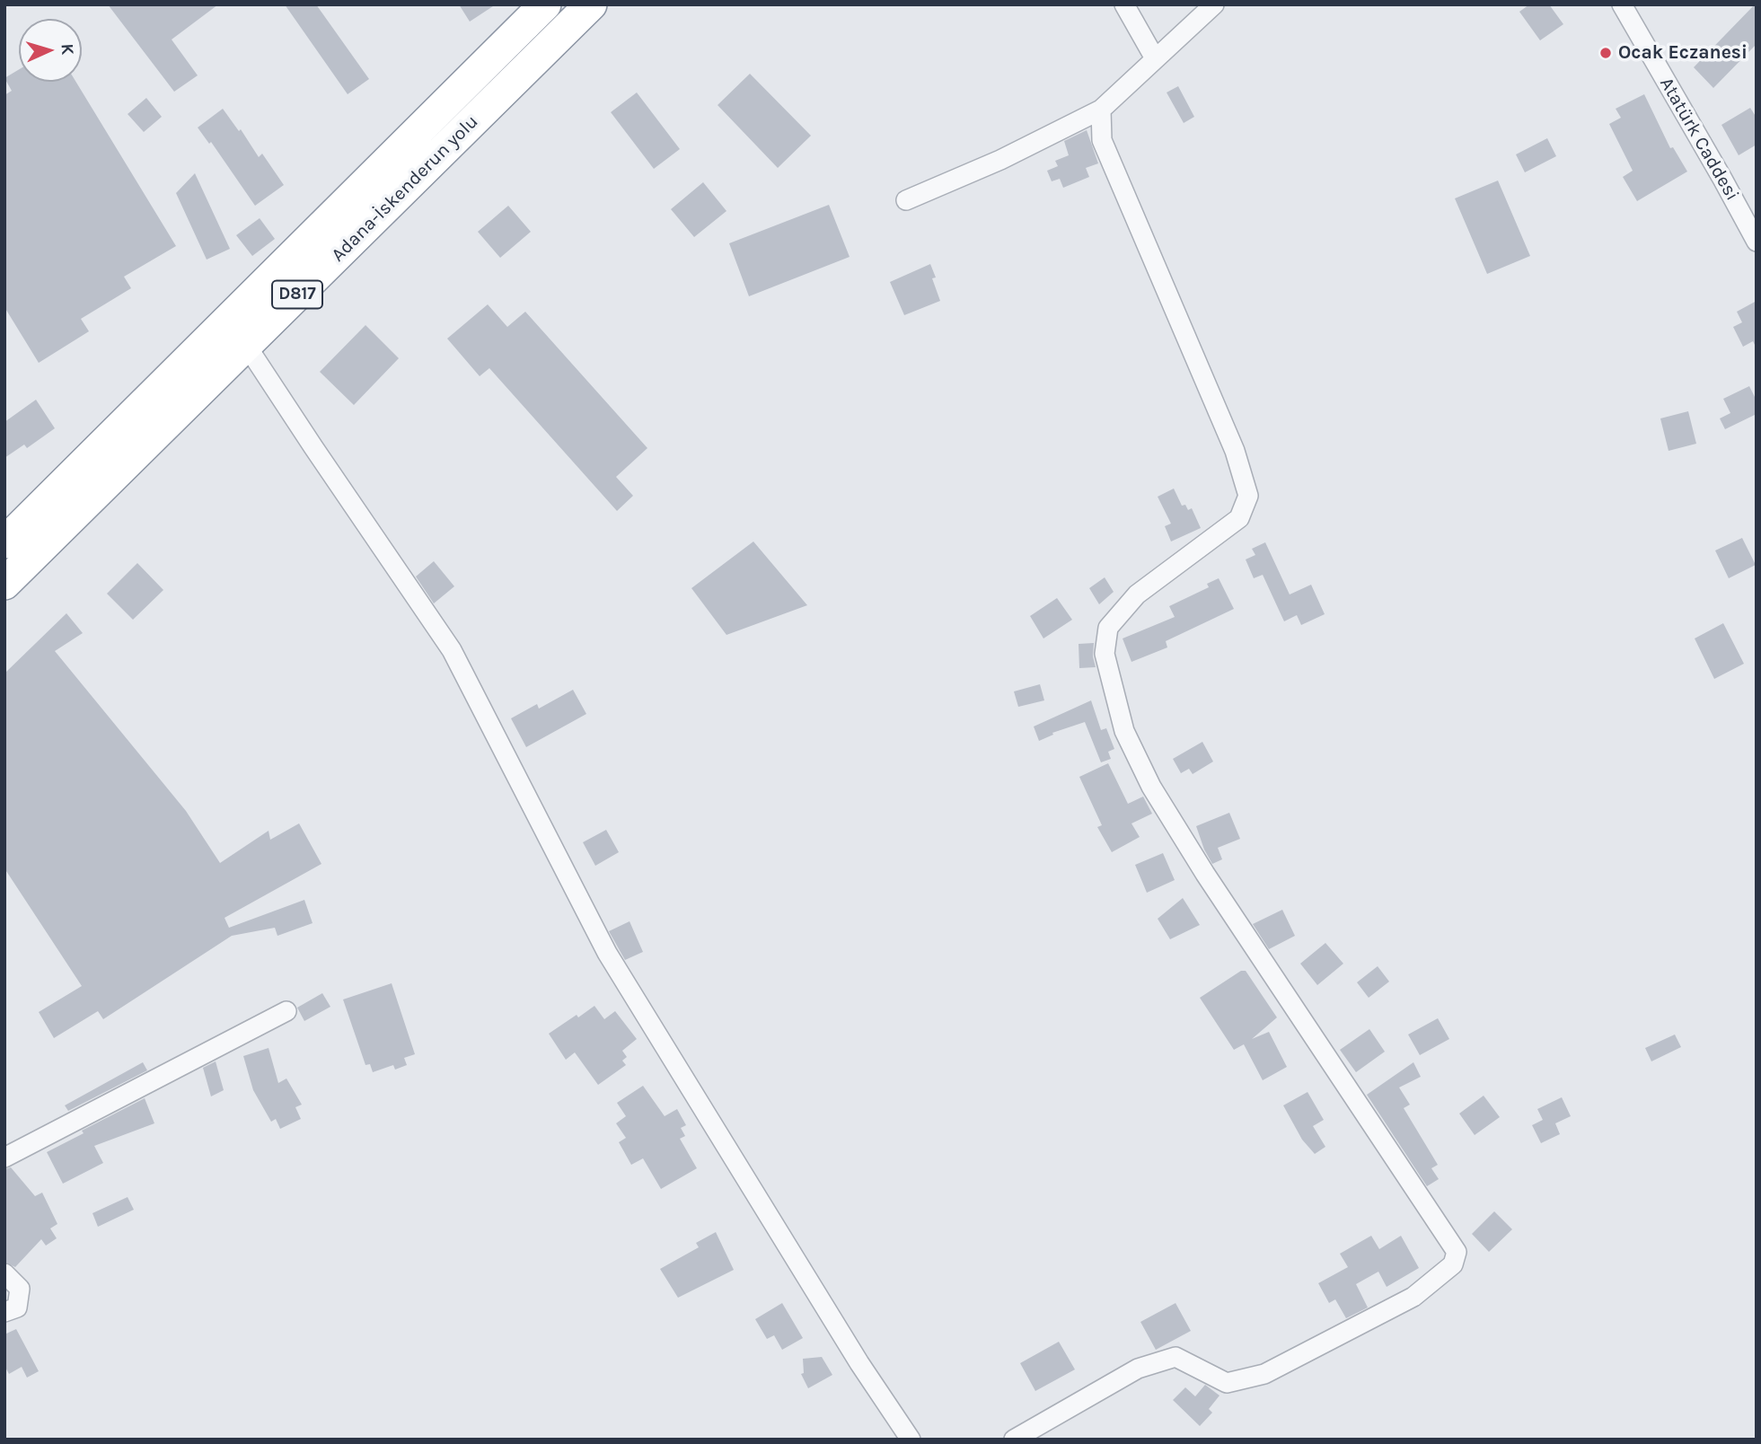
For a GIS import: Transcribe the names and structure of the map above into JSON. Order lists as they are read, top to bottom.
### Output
{
  "streets": {
    "highway": ["Adana-İskenderun yolu", "D817"],
    "street": ["Atatürk Caddesi"]
  },
  "places": ["Ocak Eczanesi"],
  "north": "right"
}
